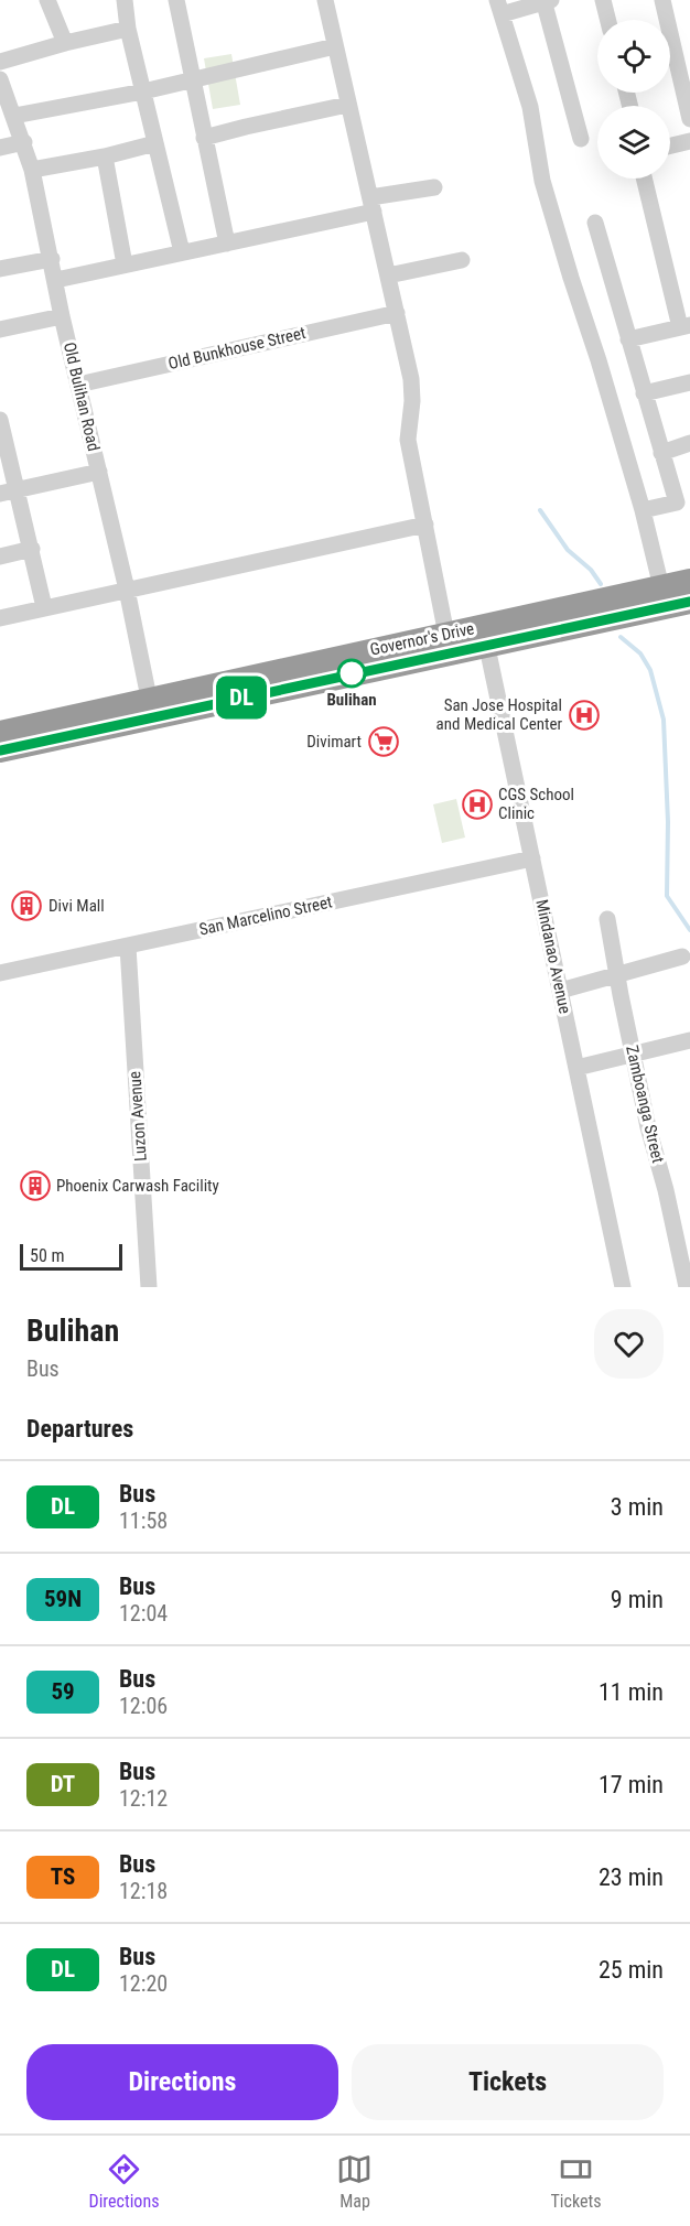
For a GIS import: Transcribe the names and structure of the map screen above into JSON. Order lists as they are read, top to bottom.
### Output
{
  "streets": {
    "highway": ["Governor's Drive"],
    "street": [
      "Old Bunkhouse Street",
      "Old Bulihan Road",
      "San Marcelino Street",
      "Mindanao Avenue",
      "Zamboanga Street",
      "Luzon Avenue"
    ]
  },
  "crossings": [
    ["Old Bunkhouse Street", "Old Bulihan Road"],
    ["Old Bulihan Road", "Governor's Drive"],
    ["Governor's Drive", "Mindanao Avenue"],
    ["San Marcelino Street", "Mindanao Avenue"],
    ["San Marcelino Street", "Luzon Avenue"]
  ],
  "places": {
    "other": ["Bulihan"],
    "hospital": ["San Jose Hospital and Medical Center", "CGS School Clinic"],
    "supermarket": ["Divimart"],
    "building": ["Divi Mall", "Phoenix Carwash Facility"]
  },
  "lines": ["bus line DL"],
  "scale_bar": "50 m",
  "page": {
    "on_map": "DL",
    "scale": "50 m",
    "heading": [
      ["Bulihan", "Bus"],
      "Departures"
    ],
    "list": [
      {
        "mark": "DL",
        "name": "Bus",
        "note": "11:58",
        "value": "3 min"
      },
      {
        "mark": "59N",
        "name": "Bus",
        "note": "12:04",
        "value": "9 min"
      },
      {
        "mark": "59",
        "name": "Bus",
        "note": "12:06",
        "value": "11 min"
      },
      {
        "mark": "DT",
        "name": "Bus",
        "note": "12:12",
        "value": "17 min"
      },
      {
        "mark": "TS",
        "name": "Bus",
        "note": "12:18",
        "value": "23 min"
      },
      {
        "mark": "DL",
        "name": "Bus",
        "note": "12:20",
        "value": "25 min"
      }
    ],
    "buttons": ["Directions", "Tickets"],
    "tabs": ["Directions", "Map", "Tickets"]
  }
}
